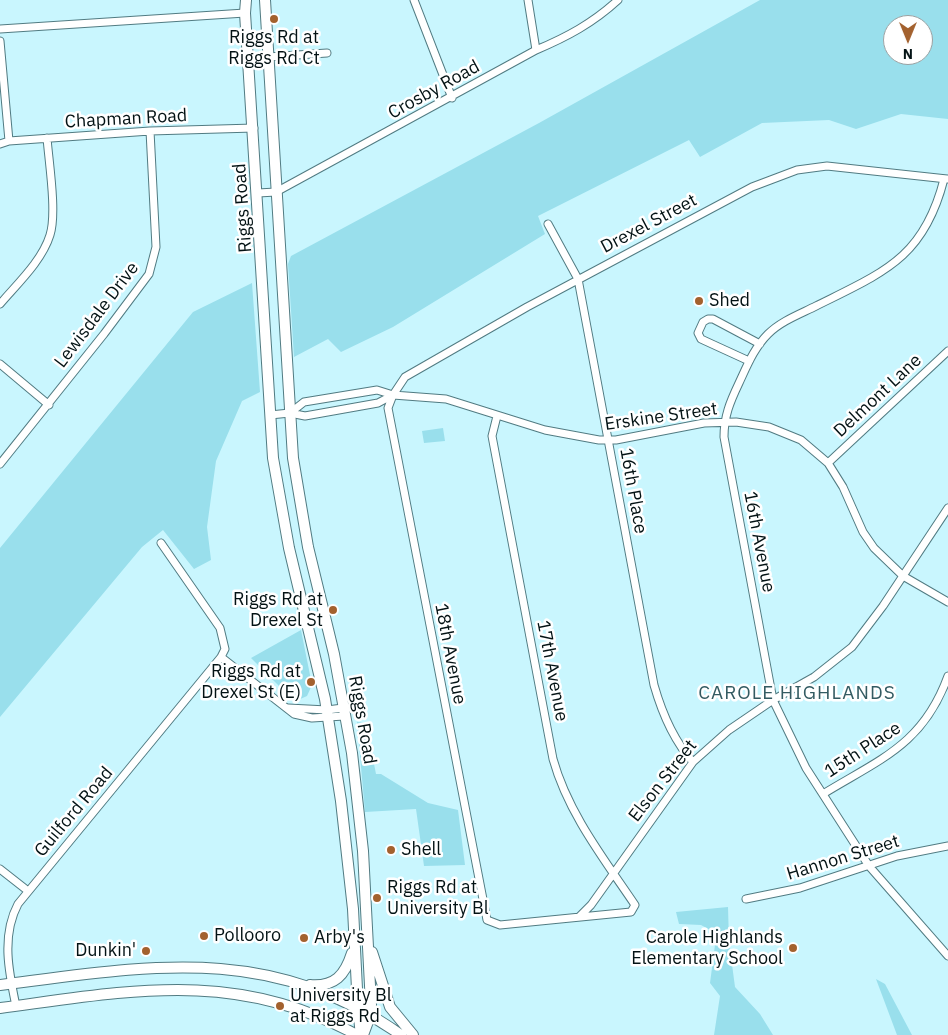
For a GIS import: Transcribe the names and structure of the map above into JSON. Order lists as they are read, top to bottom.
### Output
{
  "streets": {
    "main road": ["Riggs Road"],
    "street": [
      "Crosby Road",
      "Chapman Road",
      "Drexel Street",
      "Lewisdale Drive",
      "Delmont Lane",
      "Erskine Street",
      "16th Place",
      "16th Avenue",
      "18th Avenue",
      "17th Avenue",
      "15th Place",
      "Elson Street",
      "Guilford Road",
      "Hannon Street"
    ]
  },
  "crossings": [
    ["Crosby Road", "Riggs Road"],
    ["Chapman Road", "Riggs Road"],
    ["Chapman Road", "Lewisdale Drive"],
    ["Drexel Street", "Erskine Street"],
    ["Drexel Street", "16th Place"],
    ["Drexel Street", "16th Avenue"],
    ["Drexel Street", "18th Avenue"],
    ["Delmont Lane", "Erskine Street"],
    ["Erskine Street", "16th Place"],
    ["Erskine Street", "16th Avenue"],
    ["Erskine Street", "18th Avenue"],
    ["Erskine Street", "17th Avenue"],
    ["Erskine Street", "Elson Street"],
    ["16th Place", "Elson Street"],
    ["16th Avenue", "15th Place"],
    ["16th Avenue", "Elson Street"],
    ["16th Avenue", "Hannon Street"],
    ["18th Avenue", "17th Avenue"],
    ["18th Avenue", "Elson Street"],
    ["17th Avenue", "Elson Street"]
  ],
  "districts": ["CAROLE HIGHLANDS"],
  "places": [
    "Riggs Rd at Riggs Rd Ct",
    "Shed",
    "Riggs Rd at Drexel St",
    "Riggs Rd at Drexel St (E)",
    "Shell",
    "Riggs Rd at University Bl",
    "Pollooro",
    "Arby's",
    "Carole Highlands Elementary School",
    "Dunkin'",
    "University Bl at Riggs Rd"
  ],
  "north": "bottom"
}
